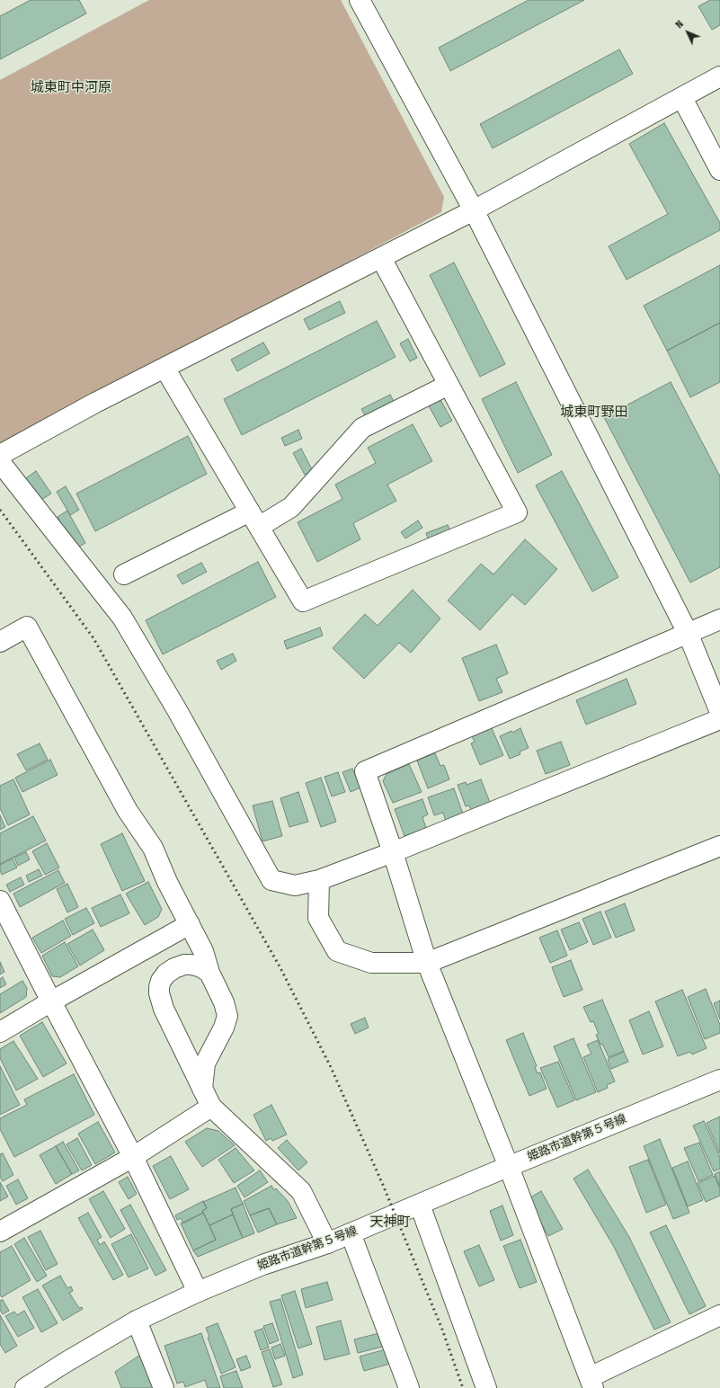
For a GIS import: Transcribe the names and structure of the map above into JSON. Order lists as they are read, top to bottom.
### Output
{
  "streets": {
    "street": ["姫路市道幹第５号線"]
  },
  "districts": ["城東町中河原", "城東町野田", "天神町"],
  "north": "top left"
}
